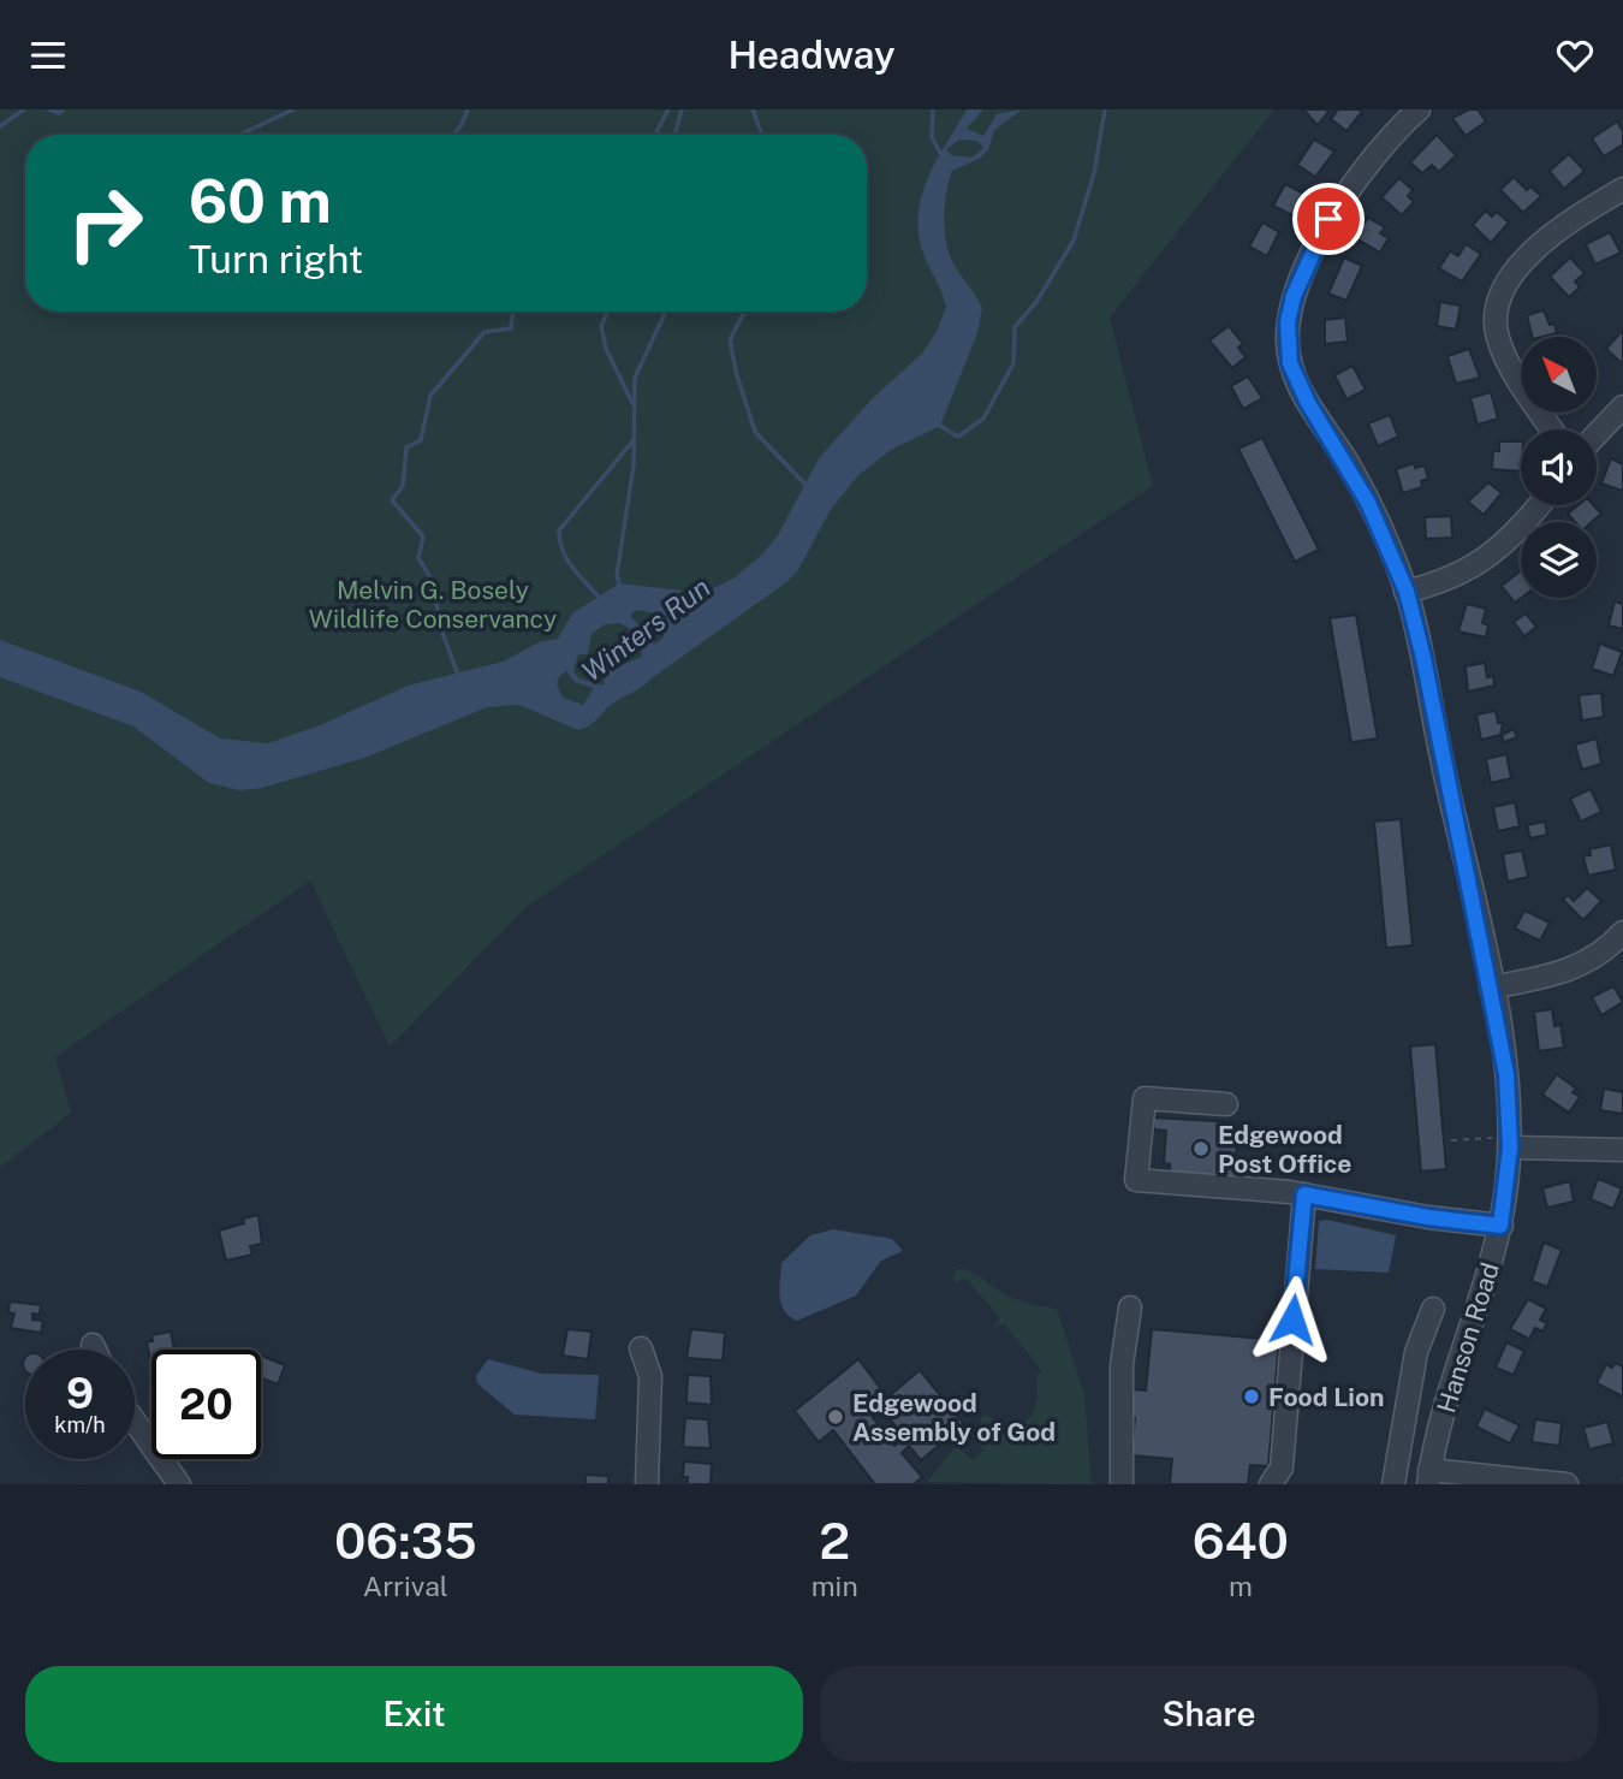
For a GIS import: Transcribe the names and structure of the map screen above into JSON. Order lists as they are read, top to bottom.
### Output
{
  "streets": {
    "street": ["Hanson Road"]
  },
  "water": ["Winters Run"],
  "parks": ["Melvin G. Bosely Wildlife Conservancy"],
  "places": ["Edgewood Post Office", "Food Lion", "Edgewood Assembly of God"],
  "north": "top left",
  "page": {
    "header": "Headway",
    "turn": ["60 m", "Turn right"],
    "speed": "9 km/h",
    "limit": "20",
    "eta": [
      "06:35",
      "Arrival",
      "2",
      "min",
      "640",
      "m"
    ],
    "buttons": ["Exit", "Share"]
  }
}
